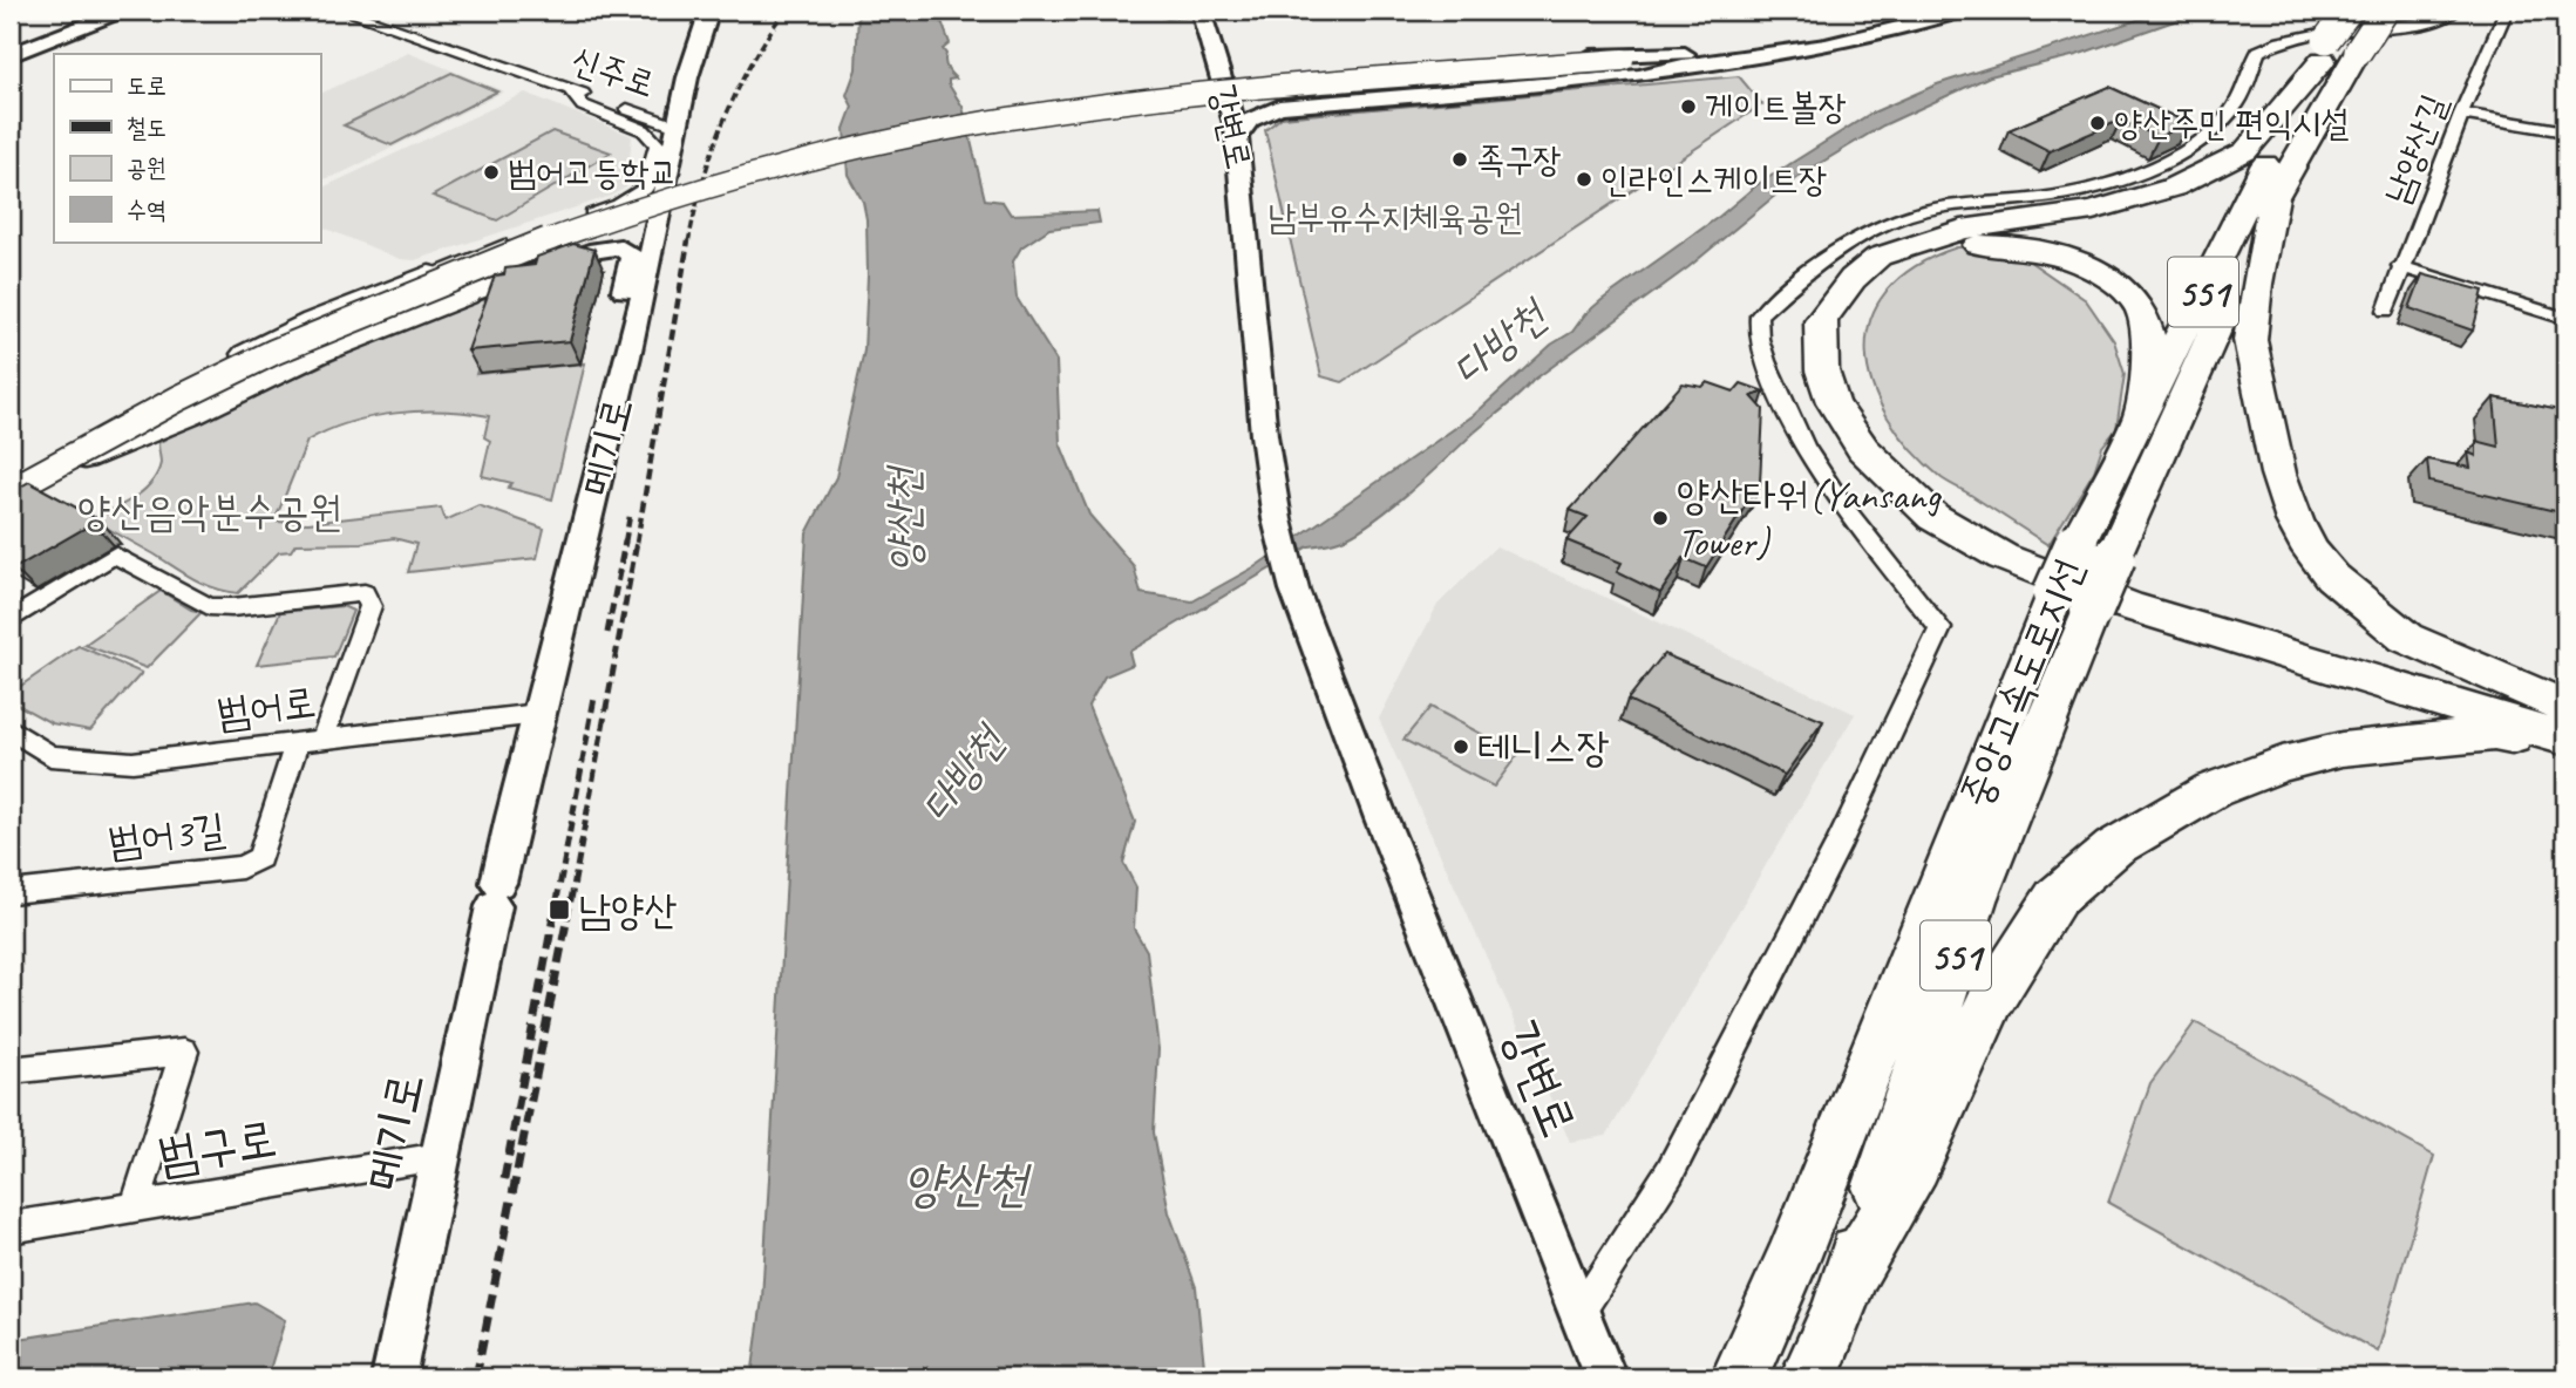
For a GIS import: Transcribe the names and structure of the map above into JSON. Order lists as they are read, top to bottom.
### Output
{
  "streets": {
    "highway": ["551", "중앙고속도로지선"],
    "main road": ["강변로"],
    "street": [
      "신주로",
      "남양산길",
      "메기로",
      "범어로",
      "범어3길",
      "범구로"
    ]
  },
  "crossings": [
    ["신주로", "메기로"],
    ["메기로", "범어로"],
    ["메기로", "범구로"],
    ["범어로", "범어3길"]
  ],
  "water": ["다방천", "양산천"],
  "parks": ["남부유수지체육공원", "양산음악분수공원"],
  "places": {
    "other": [
      "게이트볼장",
      "양산주민 편익시설",
      "족구장",
      "범어고등학교",
      "인라인스케이트장",
      "양산타워(Yansang Tower)",
      "테니스장"
    ],
    "transit": ["남양산"]
  },
  "legend": [
    "도로",
    "철도",
    "공원",
    "수역"
  ]
}
